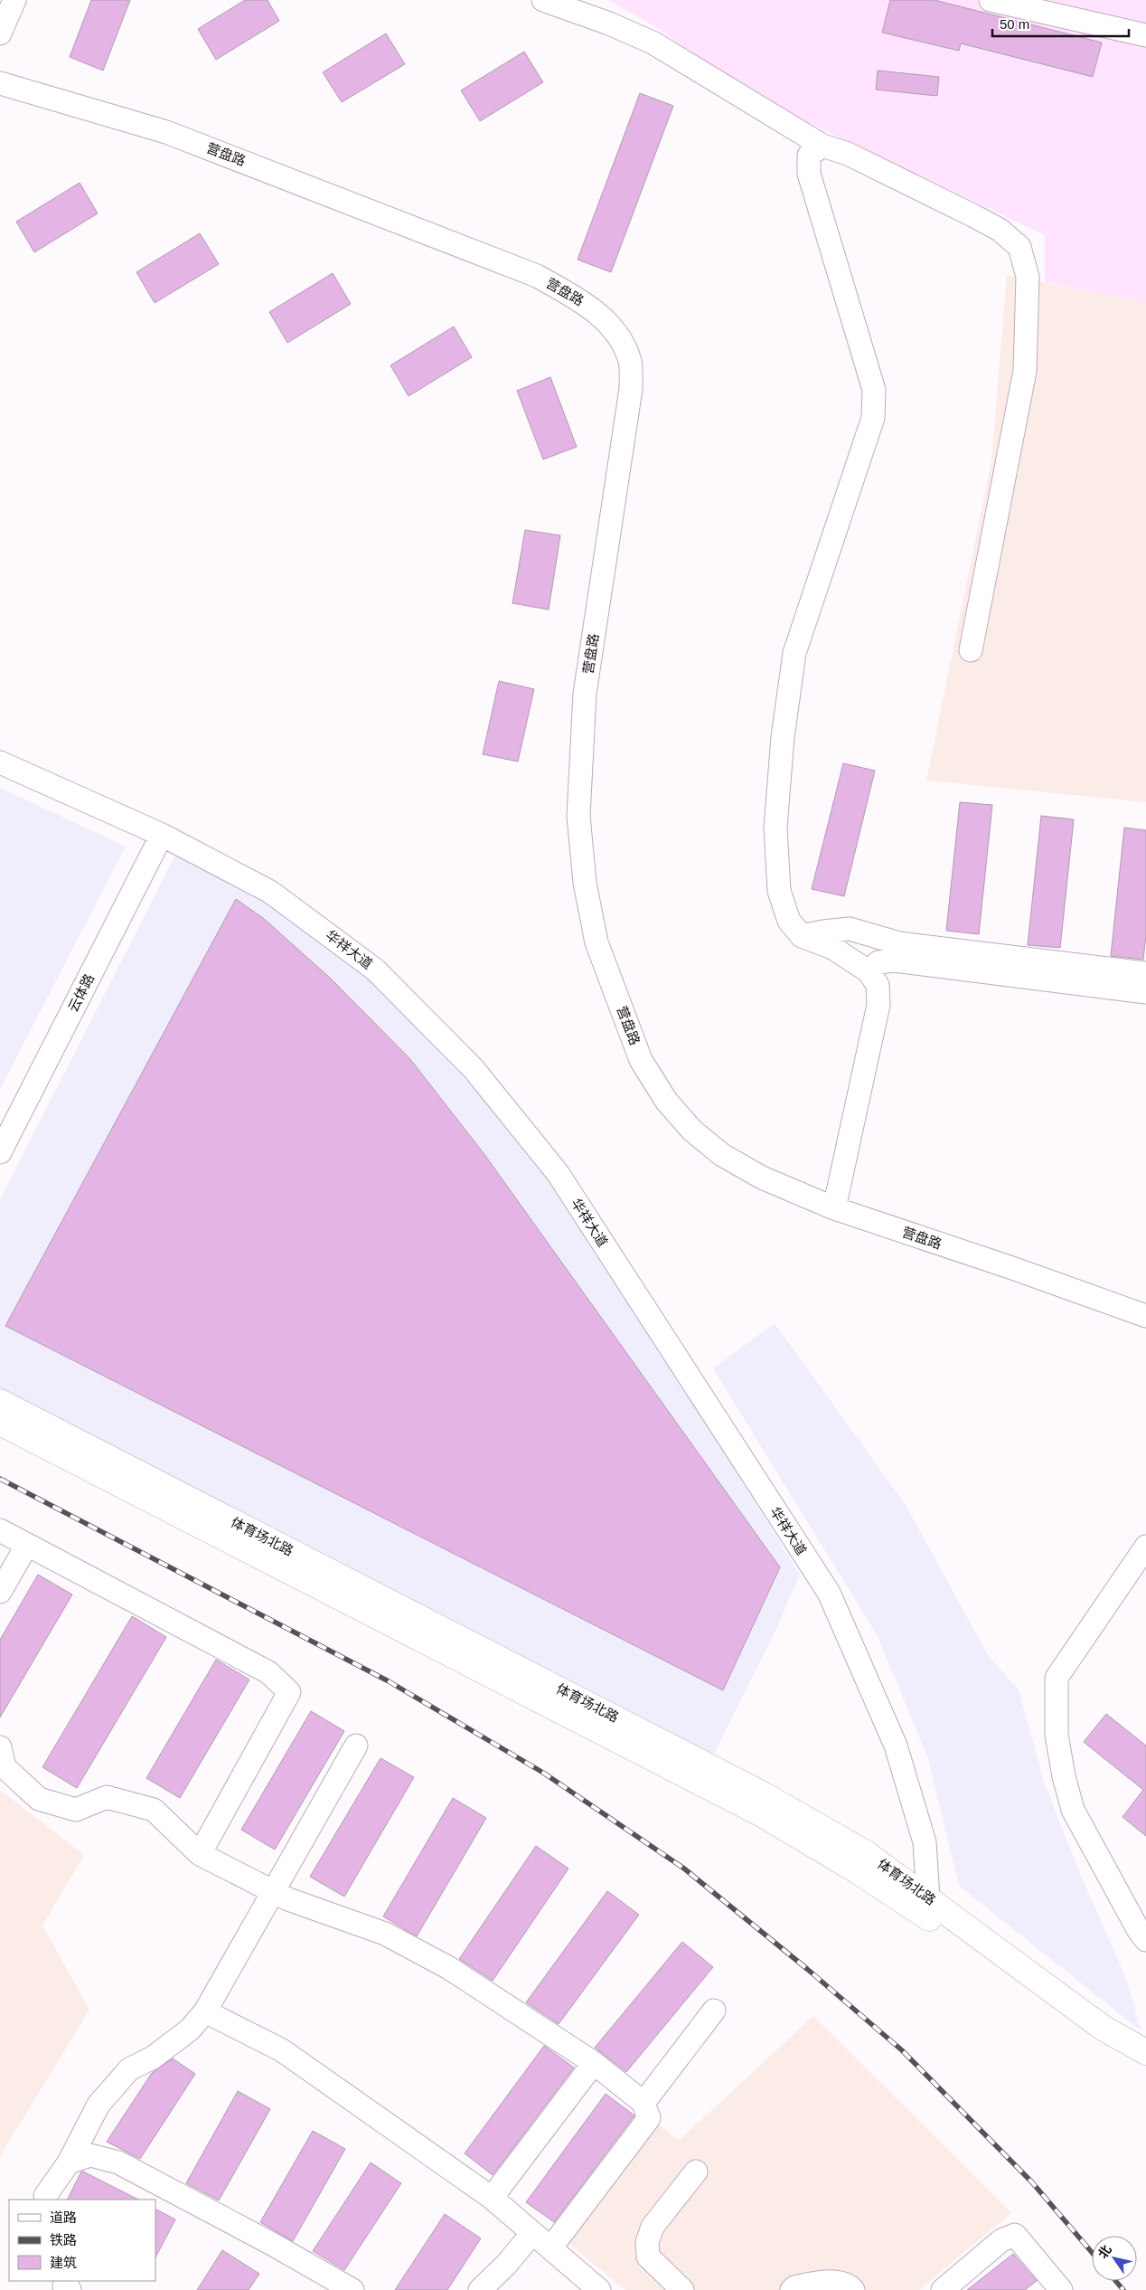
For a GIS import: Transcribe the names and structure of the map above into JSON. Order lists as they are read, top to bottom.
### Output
{
  "streets": {
    "main road": ["体育场北路"],
    "street": ["营盘路", "华祥大道", "云体路"]
  },
  "crossings": [
    ["华祥大道", "云体路"],
    ["华祥大道", "体育场北路"]
  ],
  "legend": ["道路", "铁路", "建筑"],
  "scale_bar": "50 m",
  "north": "top left"
}
